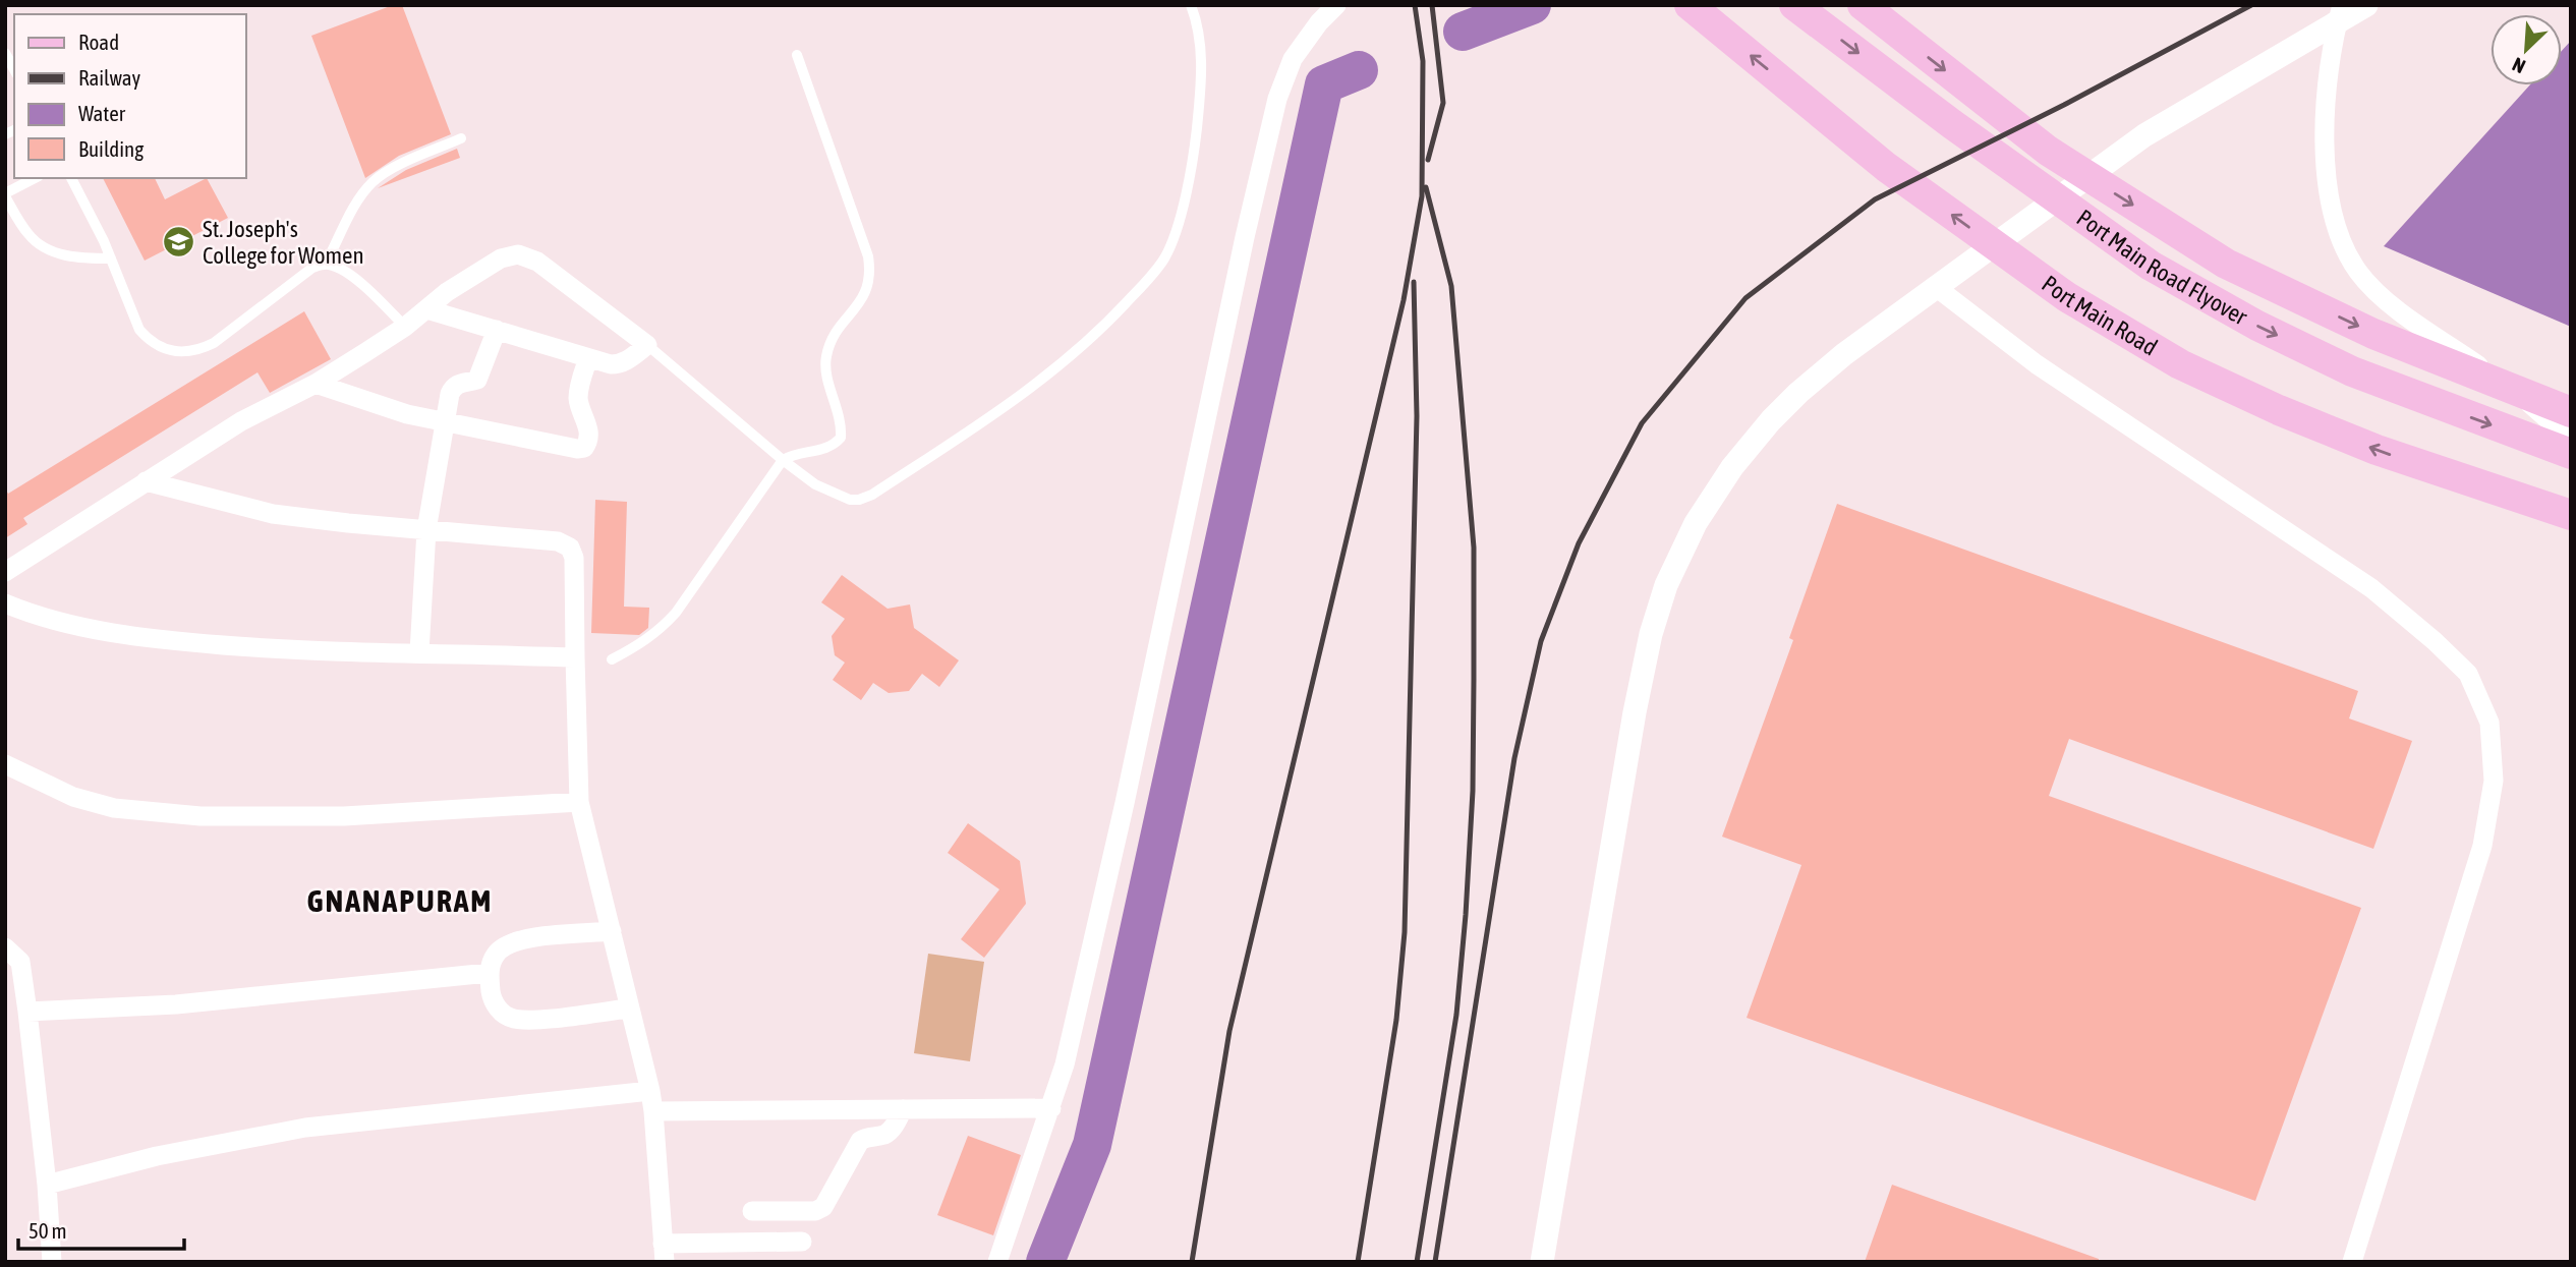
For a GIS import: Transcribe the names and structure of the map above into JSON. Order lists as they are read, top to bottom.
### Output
{
  "streets": {
    "main road": ["Port Main Road Flyover", "Port Main Road"]
  },
  "one_way": ["Port Main Road Flyover", "Port Main Road"],
  "districts": ["GNANAPURAM"],
  "places": {
    "school or university": ["St. Joseph's College for Women"]
  },
  "legend": [
    "Road",
    "Railway",
    "Water",
    "Building"
  ],
  "scale_bar": "50 m",
  "north": "bottom left"
}
